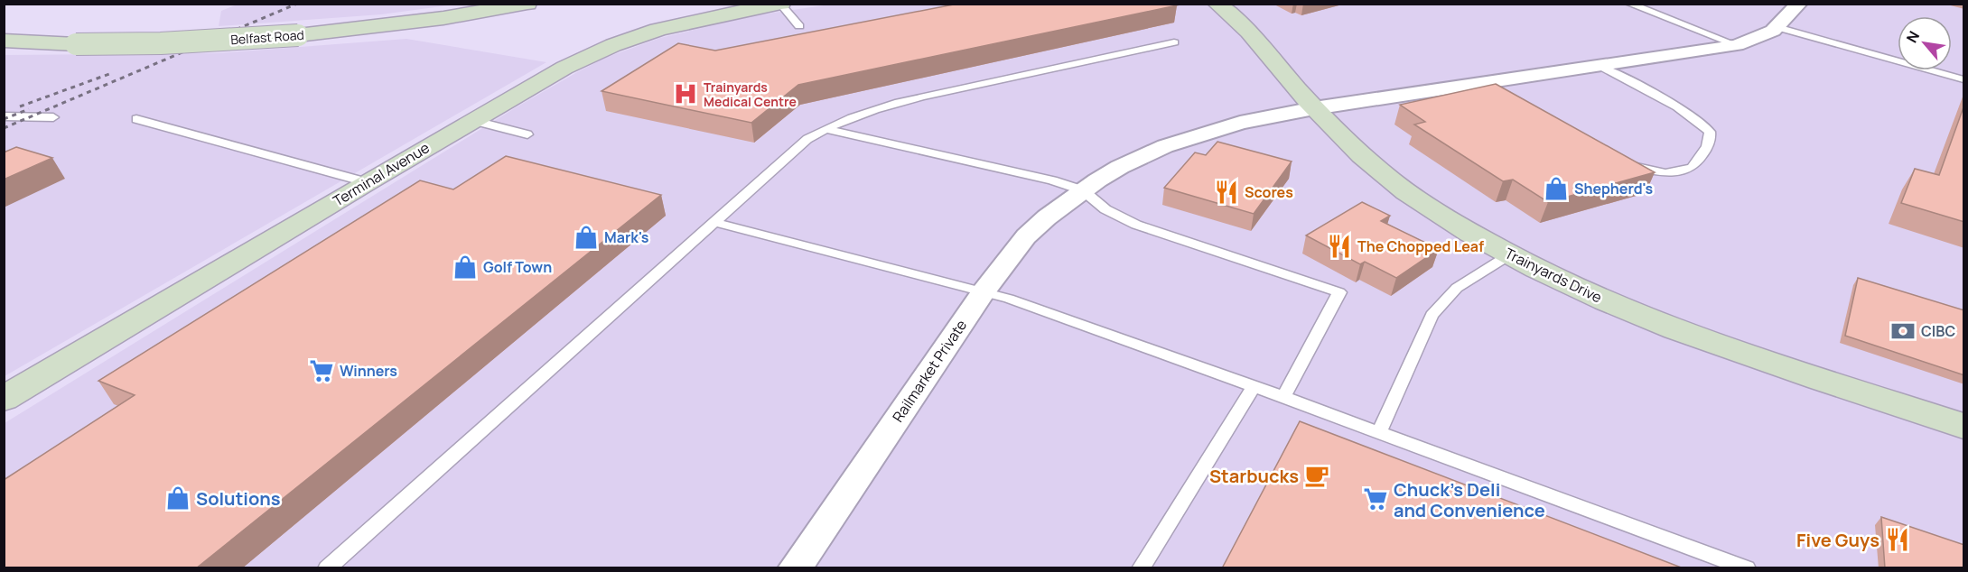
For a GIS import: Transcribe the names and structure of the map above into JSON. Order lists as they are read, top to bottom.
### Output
{
  "streets": {
    "street": [
      "Belfast Road",
      "Terminal Avenue",
      "Trainyards Drive",
      "Railmarket Private"
    ]
  },
  "crossings": [
    ["Trainyards Drive", "Railmarket Private"]
  ],
  "places": {
    "hospital": ["Trainyards Medical Centre"],
    "shop": [
      "Shepherd's",
      "Mark's",
      "Golf Town",
      "Solutions"
    ],
    "restaurant": ["Scores", "The Chopped Leaf", "Five Guys"],
    "bank": ["CIBC"],
    "supermarket": ["Winners", "Chuck's Deli and Convenience"],
    "cafe": ["Starbucks"]
  },
  "north": "top left"
}
